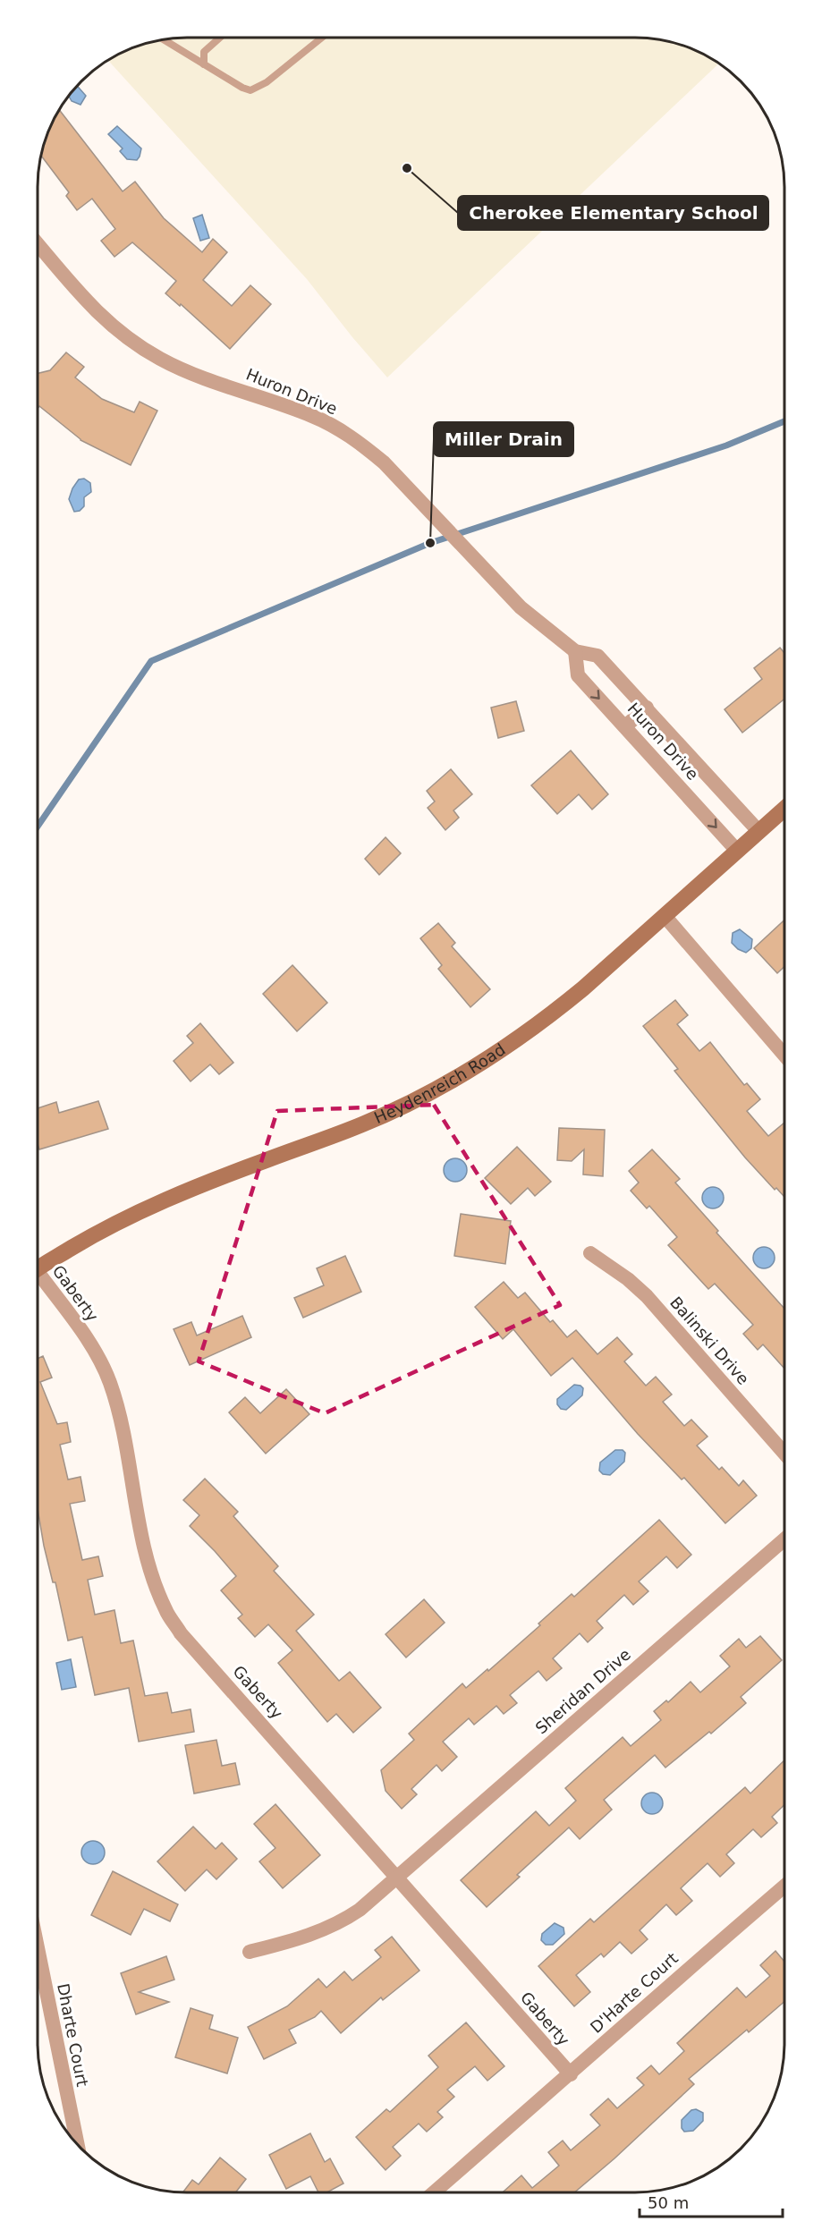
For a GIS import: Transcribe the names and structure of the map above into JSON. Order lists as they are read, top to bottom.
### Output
{
  "streets": {
    "street": [
      "Huron Drive",
      "Heydenreich Road",
      "Gaberty",
      "Balinski Drive",
      "Sheridan Drive",
      "D'Harte Court",
      "Dharte Court"
    ]
  },
  "crossings": [
    ["Huron Drive", "Heydenreich Road"],
    ["Gaberty", "Sheridan Drive"],
    ["Gaberty", "D'Harte Court"]
  ],
  "places": ["Cherokee Elementary School", "Miller Drain"],
  "scale_bar": "50 m"
}
